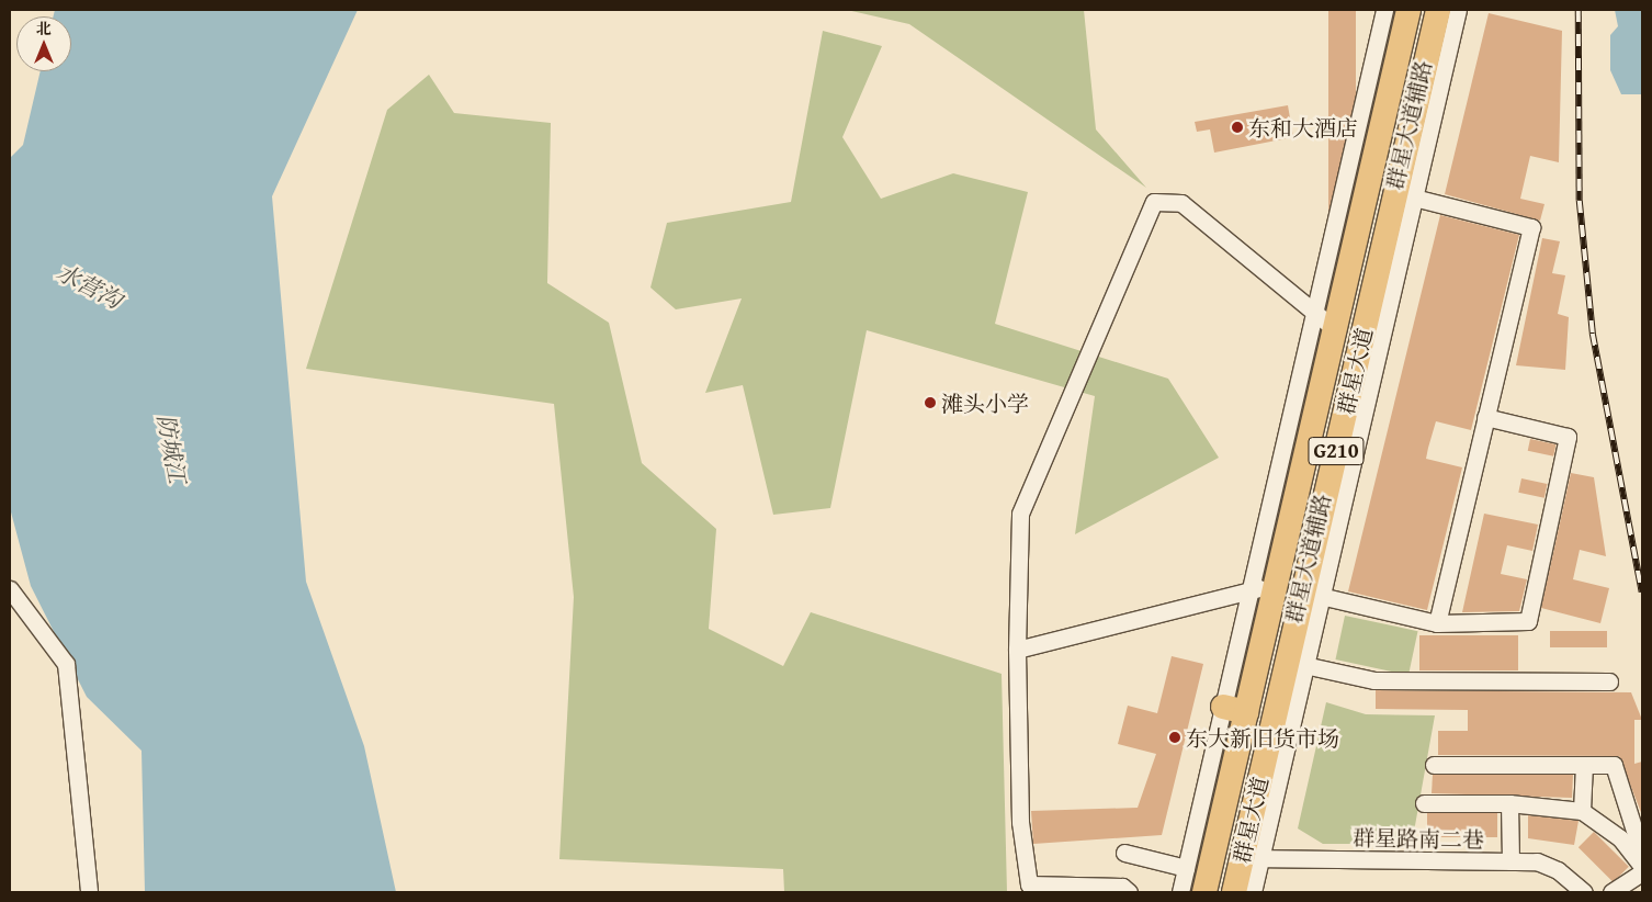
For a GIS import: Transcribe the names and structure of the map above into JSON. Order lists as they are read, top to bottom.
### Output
{
  "streets": {
    "highway": ["群星大道", "G210"],
    "street": ["群星大道辅路", "群星路南二巷"]
  },
  "crossings": [
    ["群星大道辅路", "群星大道"],
    ["群星大道", "群星路南二巷"]
  ],
  "water": ["水营沟", "防城江"],
  "places": ["东和大酒店", "滩头小学", "东大新旧货市场"],
  "north": "top"
}
